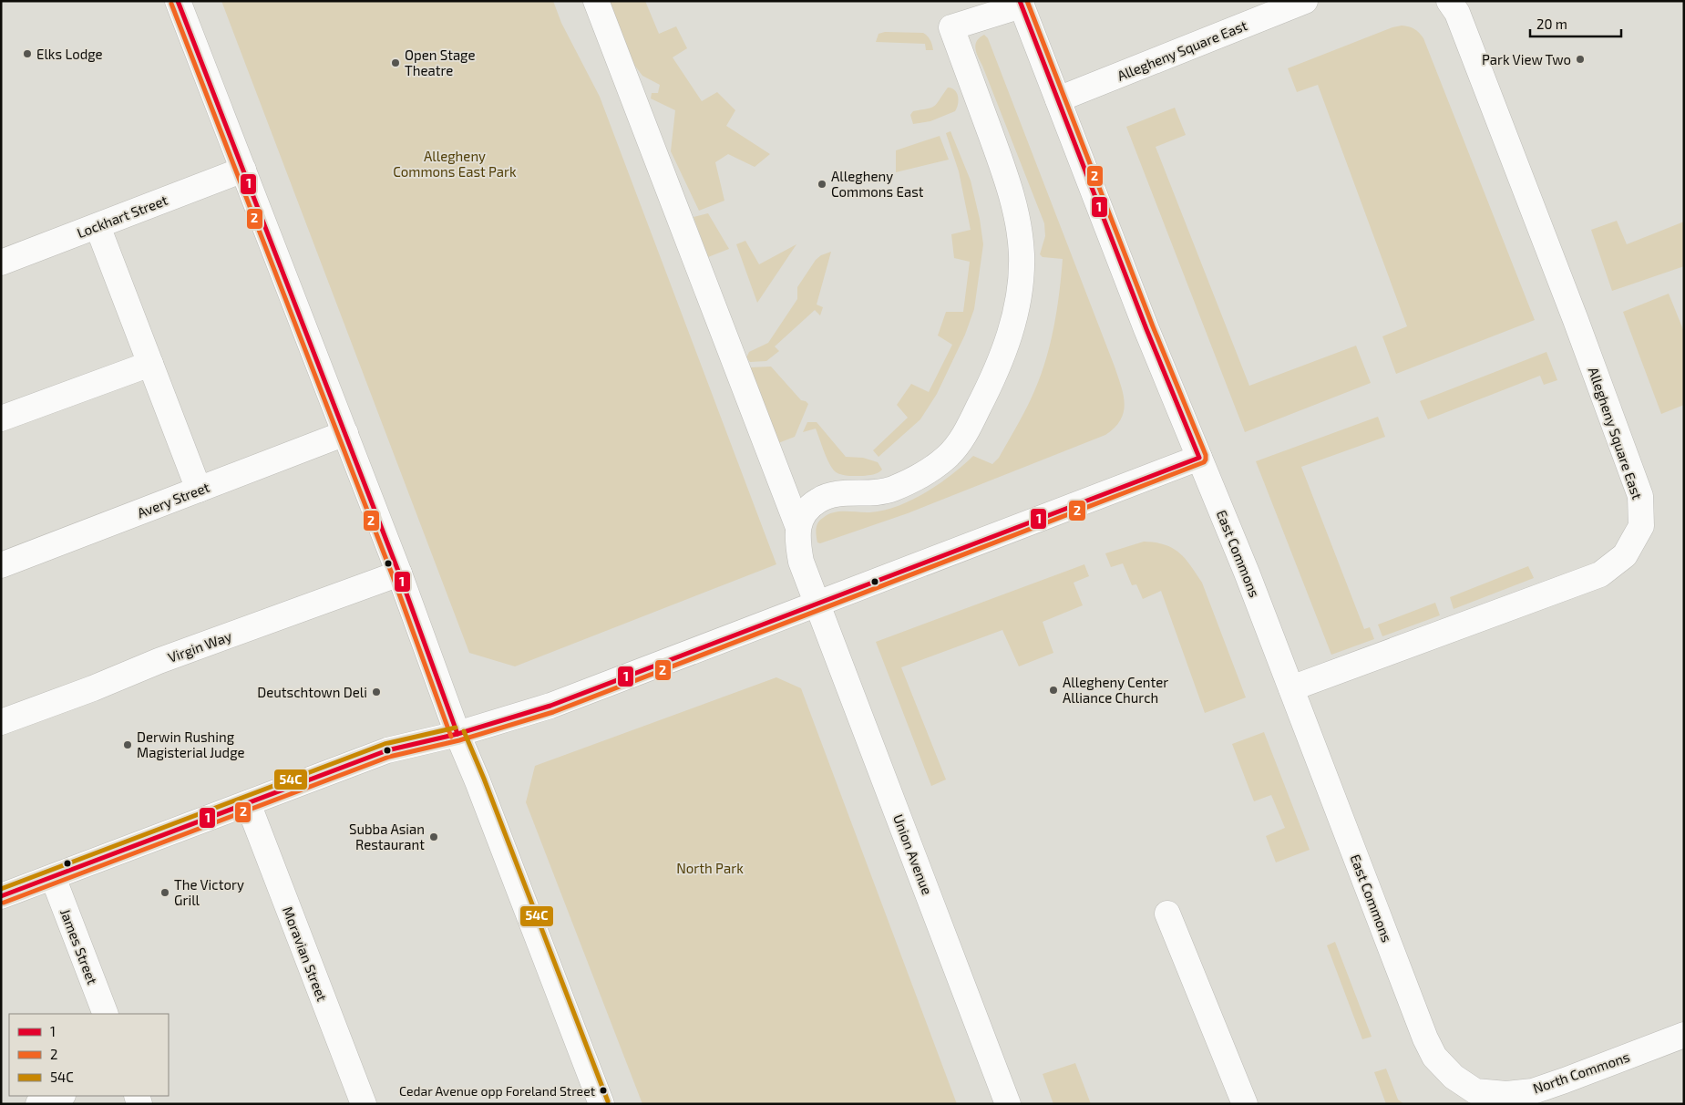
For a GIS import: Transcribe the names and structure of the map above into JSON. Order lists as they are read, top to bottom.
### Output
{
  "streets": {
    "street": [
      "Allegheny Square East",
      "Lockhart Street",
      "Avery Street",
      "East Commons",
      "Virgin Way",
      "Union Avenue",
      "James Street",
      "Moravian Street",
      "North Commons"
    ]
  },
  "crossings": [
    ["Allegheny Square East", "East Commons"],
    ["East Commons", "North Commons"]
  ],
  "parks": ["Allegheny Commons East Park", "North Park"],
  "places": [
    "Elks Lodge",
    "Park View Two",
    "Open Stage Theatre",
    "Allegheny Commons East",
    "Allegheny Center Alliance Church",
    "Deutschtown Deli",
    "Derwin Rushing Magisterial Judge",
    "Subba Asian Restaurant",
    "The Victory Grill",
    "Cedar Avenue opp Foreland Street"
  ],
  "lines": ["transit line 1", "transit line 2", "transit line 54C"],
  "legend": ["1", "2", "54C"],
  "scale_bar": "20 m"
}
